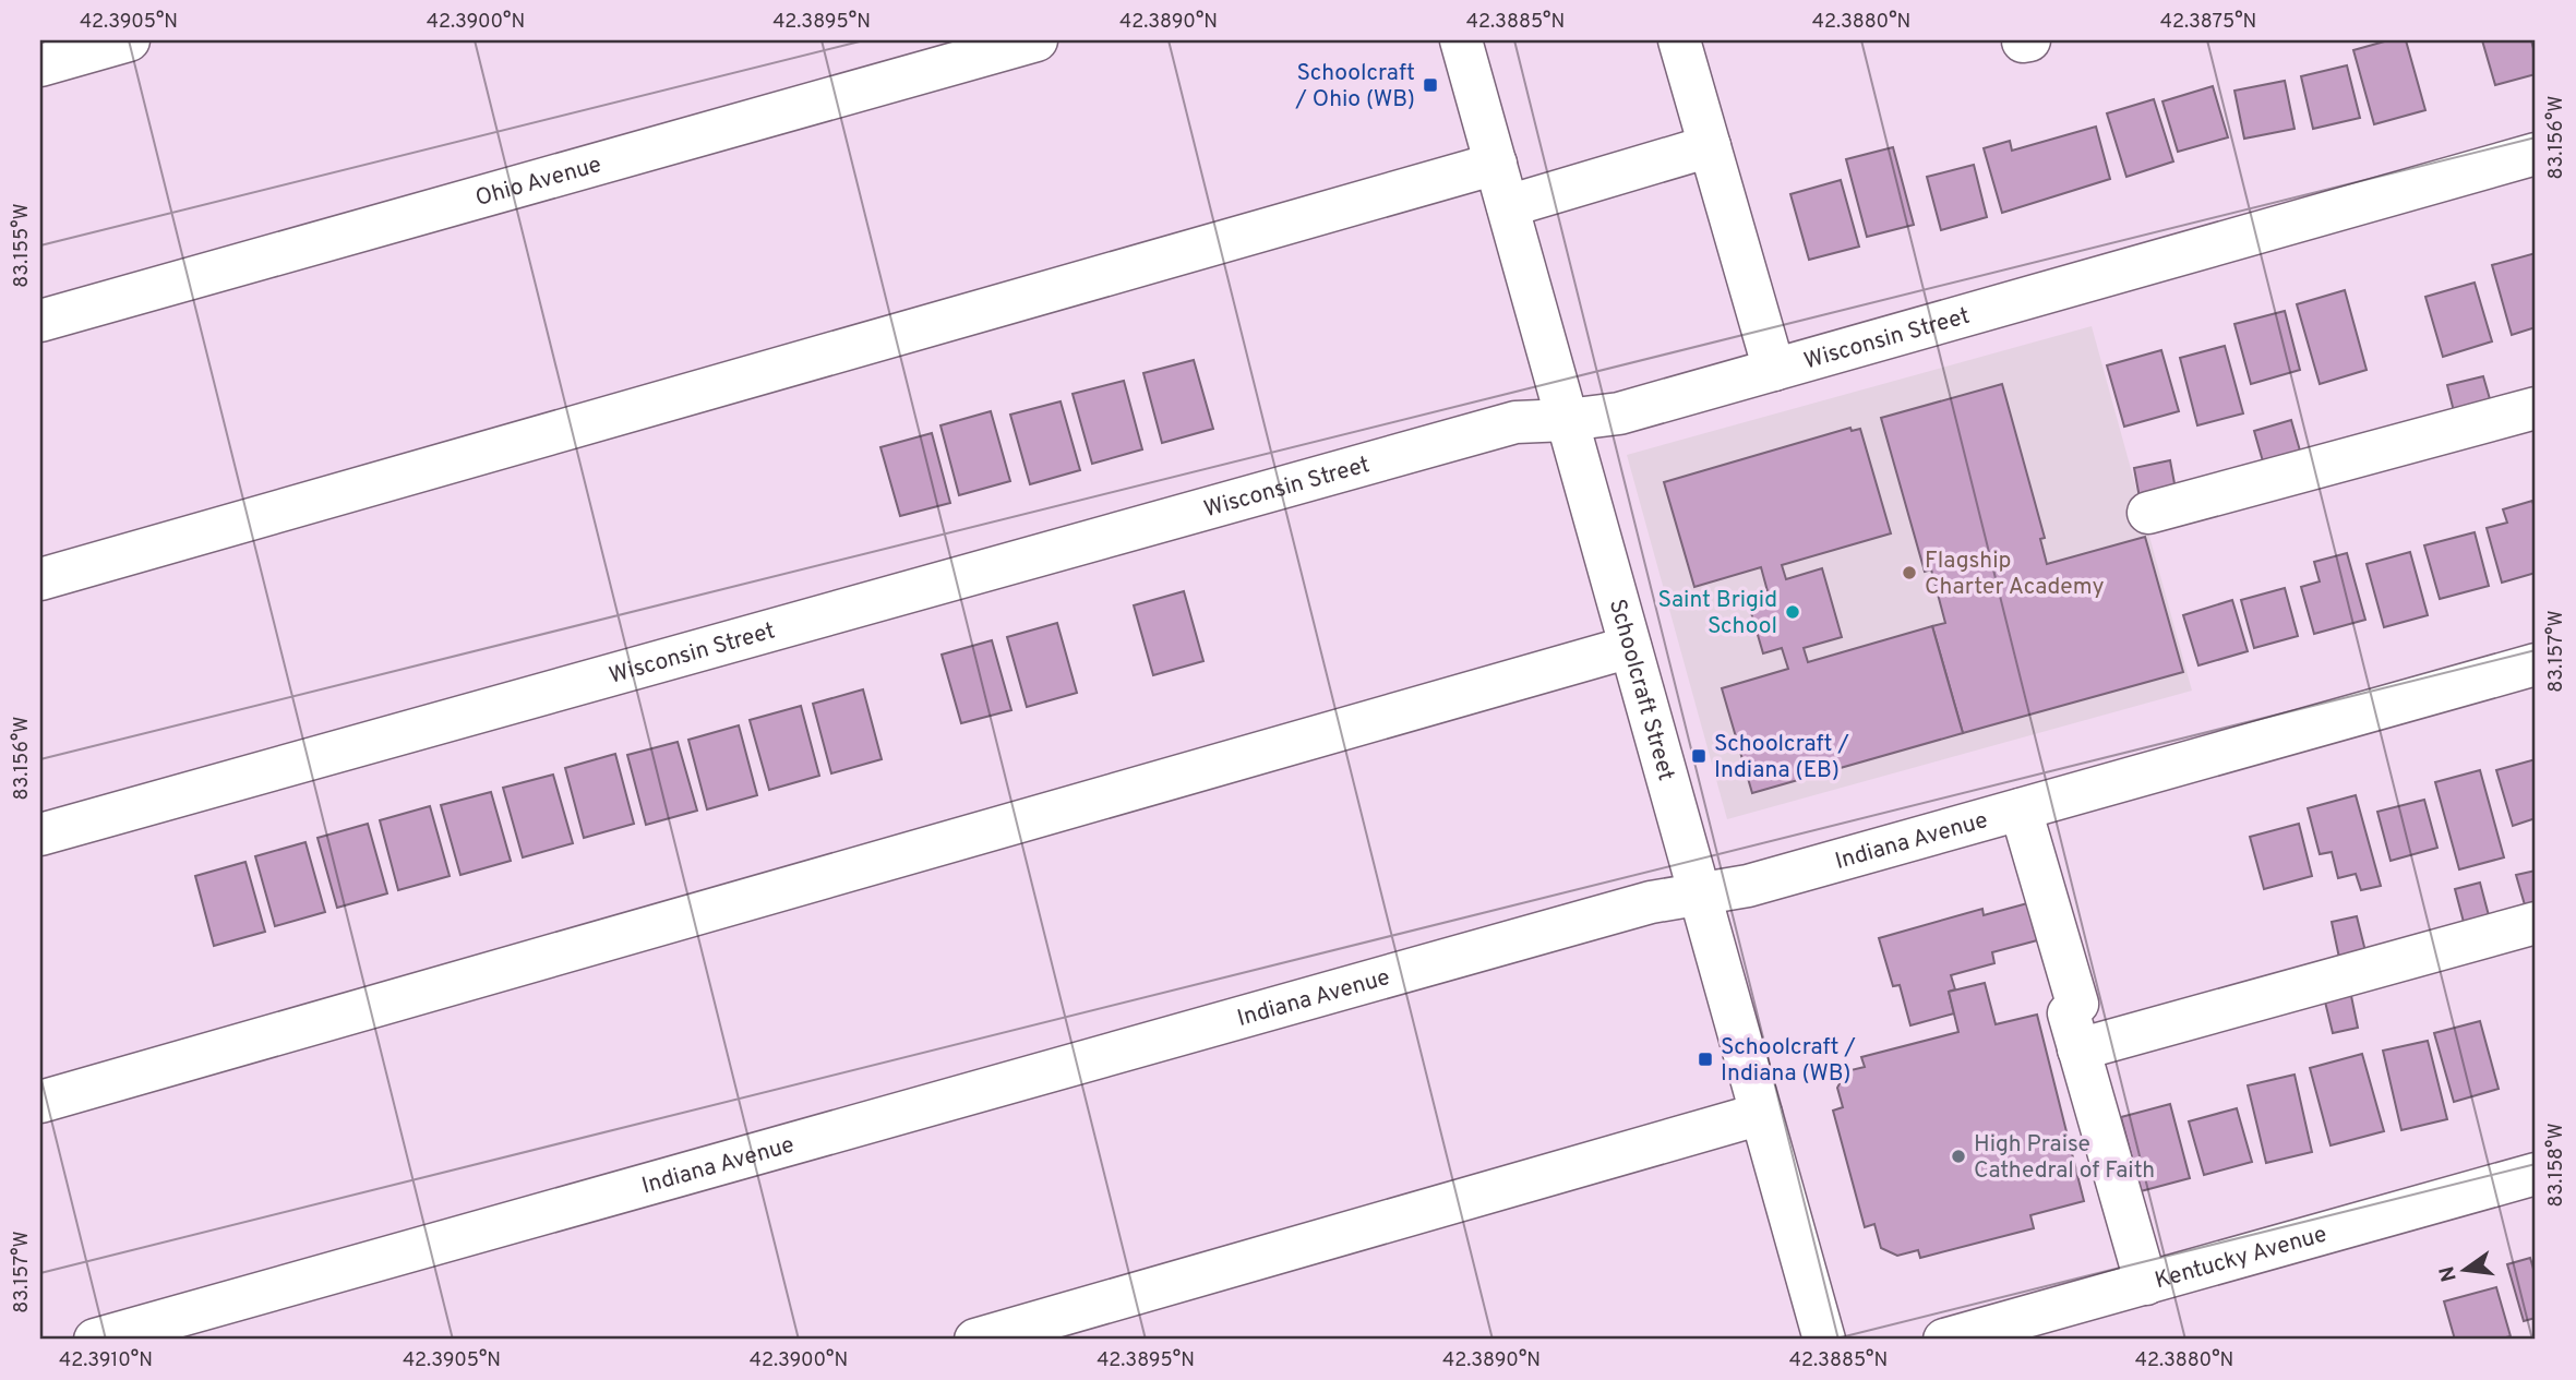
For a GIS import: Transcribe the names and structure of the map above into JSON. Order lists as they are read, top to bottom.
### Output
{
  "streets": {
    "street": [
      "Ohio Avenue",
      "Wisconsin Street",
      "Schoolcraft Street",
      "Indiana Avenue",
      "Kentucky Avenue"
    ]
  },
  "crossings": [
    ["Wisconsin Street", "Schoolcraft Street"],
    ["Schoolcraft Street", "Indiana Avenue"]
  ],
  "places": {
    "transit": ["Schoolcraft / Ohio (WB)", "Schoolcraft / Indiana (EB)", "Schoolcraft / Indiana (WB)"],
    "other": ["Flagship Charter Academy", "Saint Brigid School", "High Praise Cathedral of Faith"]
  },
  "north": "left",
  "coordinates": [
    "42.3905°N",
    "42.3900°N",
    "42.3895°N",
    "42.3890°N",
    "42.3885°N",
    "42.3880°N",
    "42.3875°N",
    "83.156°W",
    "83.155°W",
    "83.157°W",
    "83.158°W",
    "42.3910°N"
  ]
}
